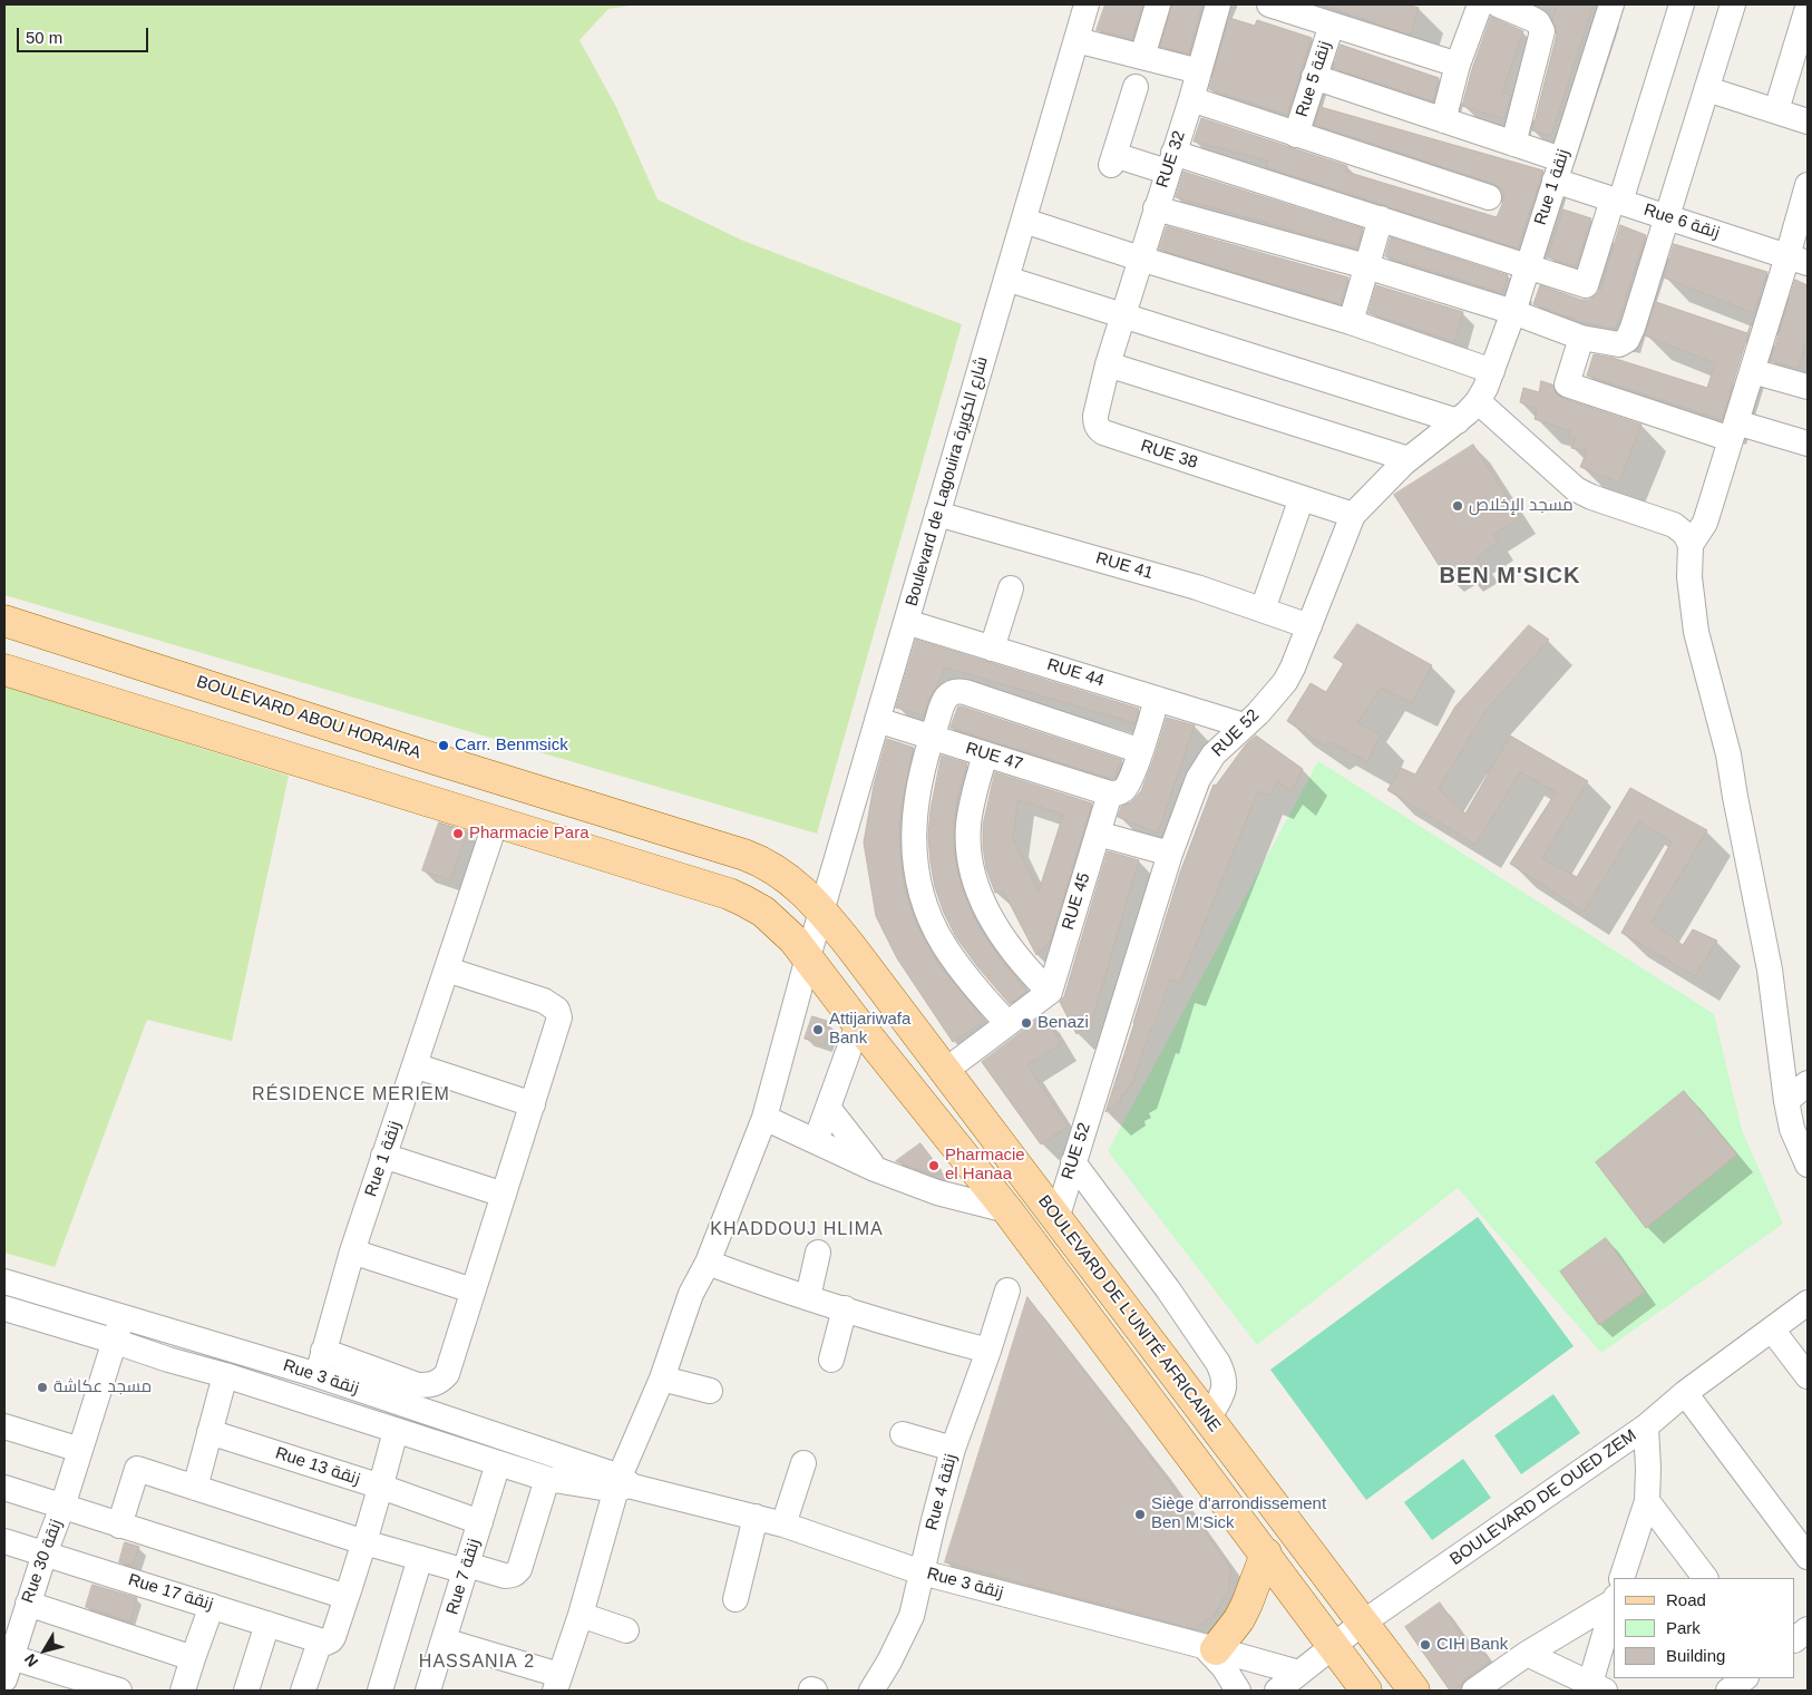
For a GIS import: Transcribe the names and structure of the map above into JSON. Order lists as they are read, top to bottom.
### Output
{
  "streets": {
    "main road": ["BOULEVARD ABOU HORAIRA", "BOULEVARD DE L'UNITÉ AFRICAINE"],
    "street": [
      "Rue 5 زنقة",
      "RUE 32",
      "Rue 1 زنقة",
      "Rue 6 زنقة",
      "RUE 38",
      "Boulevard de Lagouira شارع الكويرة",
      "RUE 41",
      "RUE 44",
      "RUE 52",
      "RUE 47",
      "RUE 45",
      "Rue 3 زنقة",
      "Rue 13 زنقة",
      "Rue 4 زنقة",
      "BOULEVARD DE OUED ZEM",
      "Rue 30 زنقة",
      "Rue 7 زنقة",
      "Rue 17 زنقة"
    ]
  },
  "crossings": [
    ["Rue 5 زنقة", "Rue 6 زنقة"],
    ["RUE 32", "RUE 38"],
    ["Rue 1 زنقة", "Rue 6 زنقة"],
    ["Rue 1 زنقة", "RUE 52"],
    ["Rue 1 زنقة", "Rue 3 زنقة"],
    ["RUE 38", "RUE 52"],
    ["Boulevard de Lagouira شارع الكويرة", "RUE 41"],
    ["Boulevard de Lagouira شارع الكويرة", "RUE 44"],
    ["Boulevard de Lagouira شارع الكويرة", "BOULEVARD ABOU HORAIRA"],
    ["Boulevard de Lagouira شارع الكويرة", "RUE 47"],
    ["Boulevard de Lagouira شارع الكويرة", "BOULEVARD DE L'UNITÉ AFRICAINE"],
    ["Boulevard de Lagouira شارع الكويرة", "Rue 3 زنقة"],
    ["RUE 41", "RUE 52"],
    ["RUE 44", "RUE 52"],
    ["BOULEVARD ABOU HORAIRA", "BOULEVARD DE L'UNITÉ AFRICAINE"],
    ["RUE 52", "BOULEVARD DE L'UNITÉ AFRICAINE"],
    ["RUE 47", "RUE 45"],
    ["BOULEVARD DE L'UNITÉ AFRICAINE", "BOULEVARD DE OUED ZEM"],
    ["Rue 3 زنقة", "Rue 4 زنقة"],
    ["Rue 3 زنقة", "BOULEVARD DE OUED ZEM"],
    ["Rue 3 زنقة", "Rue 30 زنقة"],
    ["Rue 3 زنقة", "Rue 7 زنقة"],
    ["Rue 13 زنقة", "Rue 7 زنقة"],
    ["Rue 30 زنقة", "Rue 17 زنقة"]
  ],
  "districts": [
    "BEN M'SICK",
    "RÉSIDENCE MERIEM",
    "KHADDOUJ HLIMA",
    "HASSANIA 2"
  ],
  "places": [
    "مسجد الإخلاص",
    "Carr. Benmsick",
    "Pharmacie Para",
    "Benazi",
    "Attijariwafa Bank",
    "Pharmacie el Hanaa",
    "مسجد عكاشة",
    "Siège d'arrondissement Ben M'Sick",
    "CIH Bank"
  ],
  "legend": ["Road", "Park", "Building"],
  "scale_bar": "50 m",
  "north": "bottom left"
}
